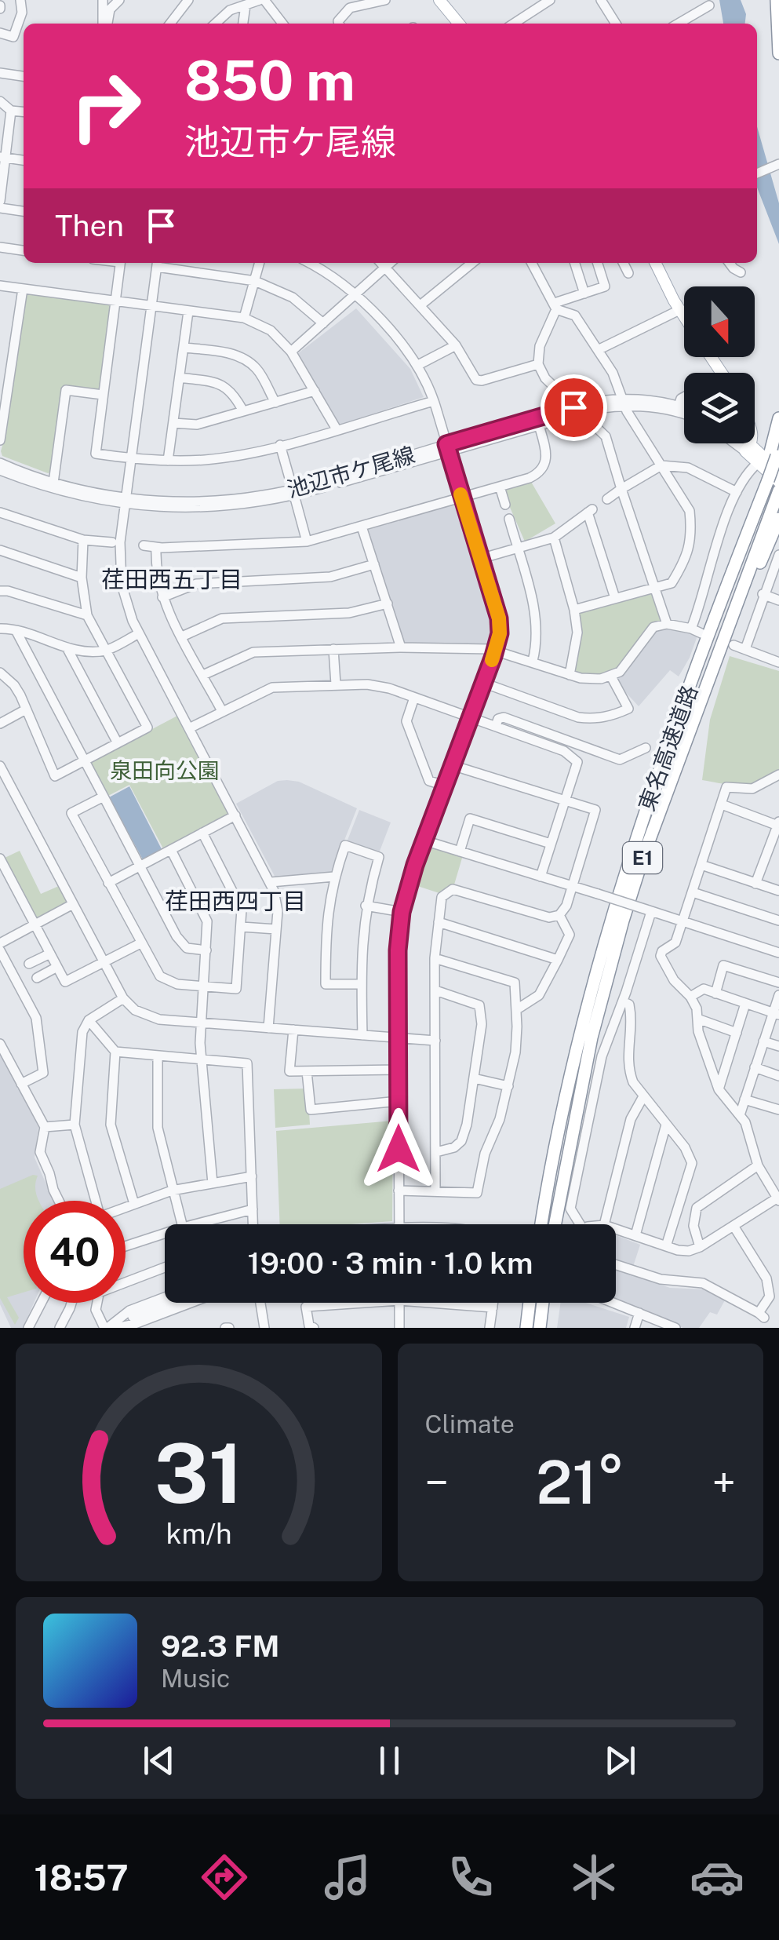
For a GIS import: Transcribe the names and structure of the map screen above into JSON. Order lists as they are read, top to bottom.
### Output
{
  "streets": {
    "highway": ["東名高速道路", "E1"],
    "street": ["池辺市ケ尾線"]
  },
  "districts": ["荏田西五丁目", "荏田西四丁目"],
  "parks": ["泉田向公園"],
  "north": "bottom",
  "page": {
    "turn": ["850 m", "池辺市ケ尾線"],
    "then": "Then",
    "limit": "40",
    "trip": "19:00 · 3 min · 1.0 km",
    "tile": "Climate",
    "heat": ["−", "21°", "+"],
    "song": ["92.3 FM", "Music"],
    "tabs": "18:57",
    "gauge": ["31", "km/h"]
  }
}
